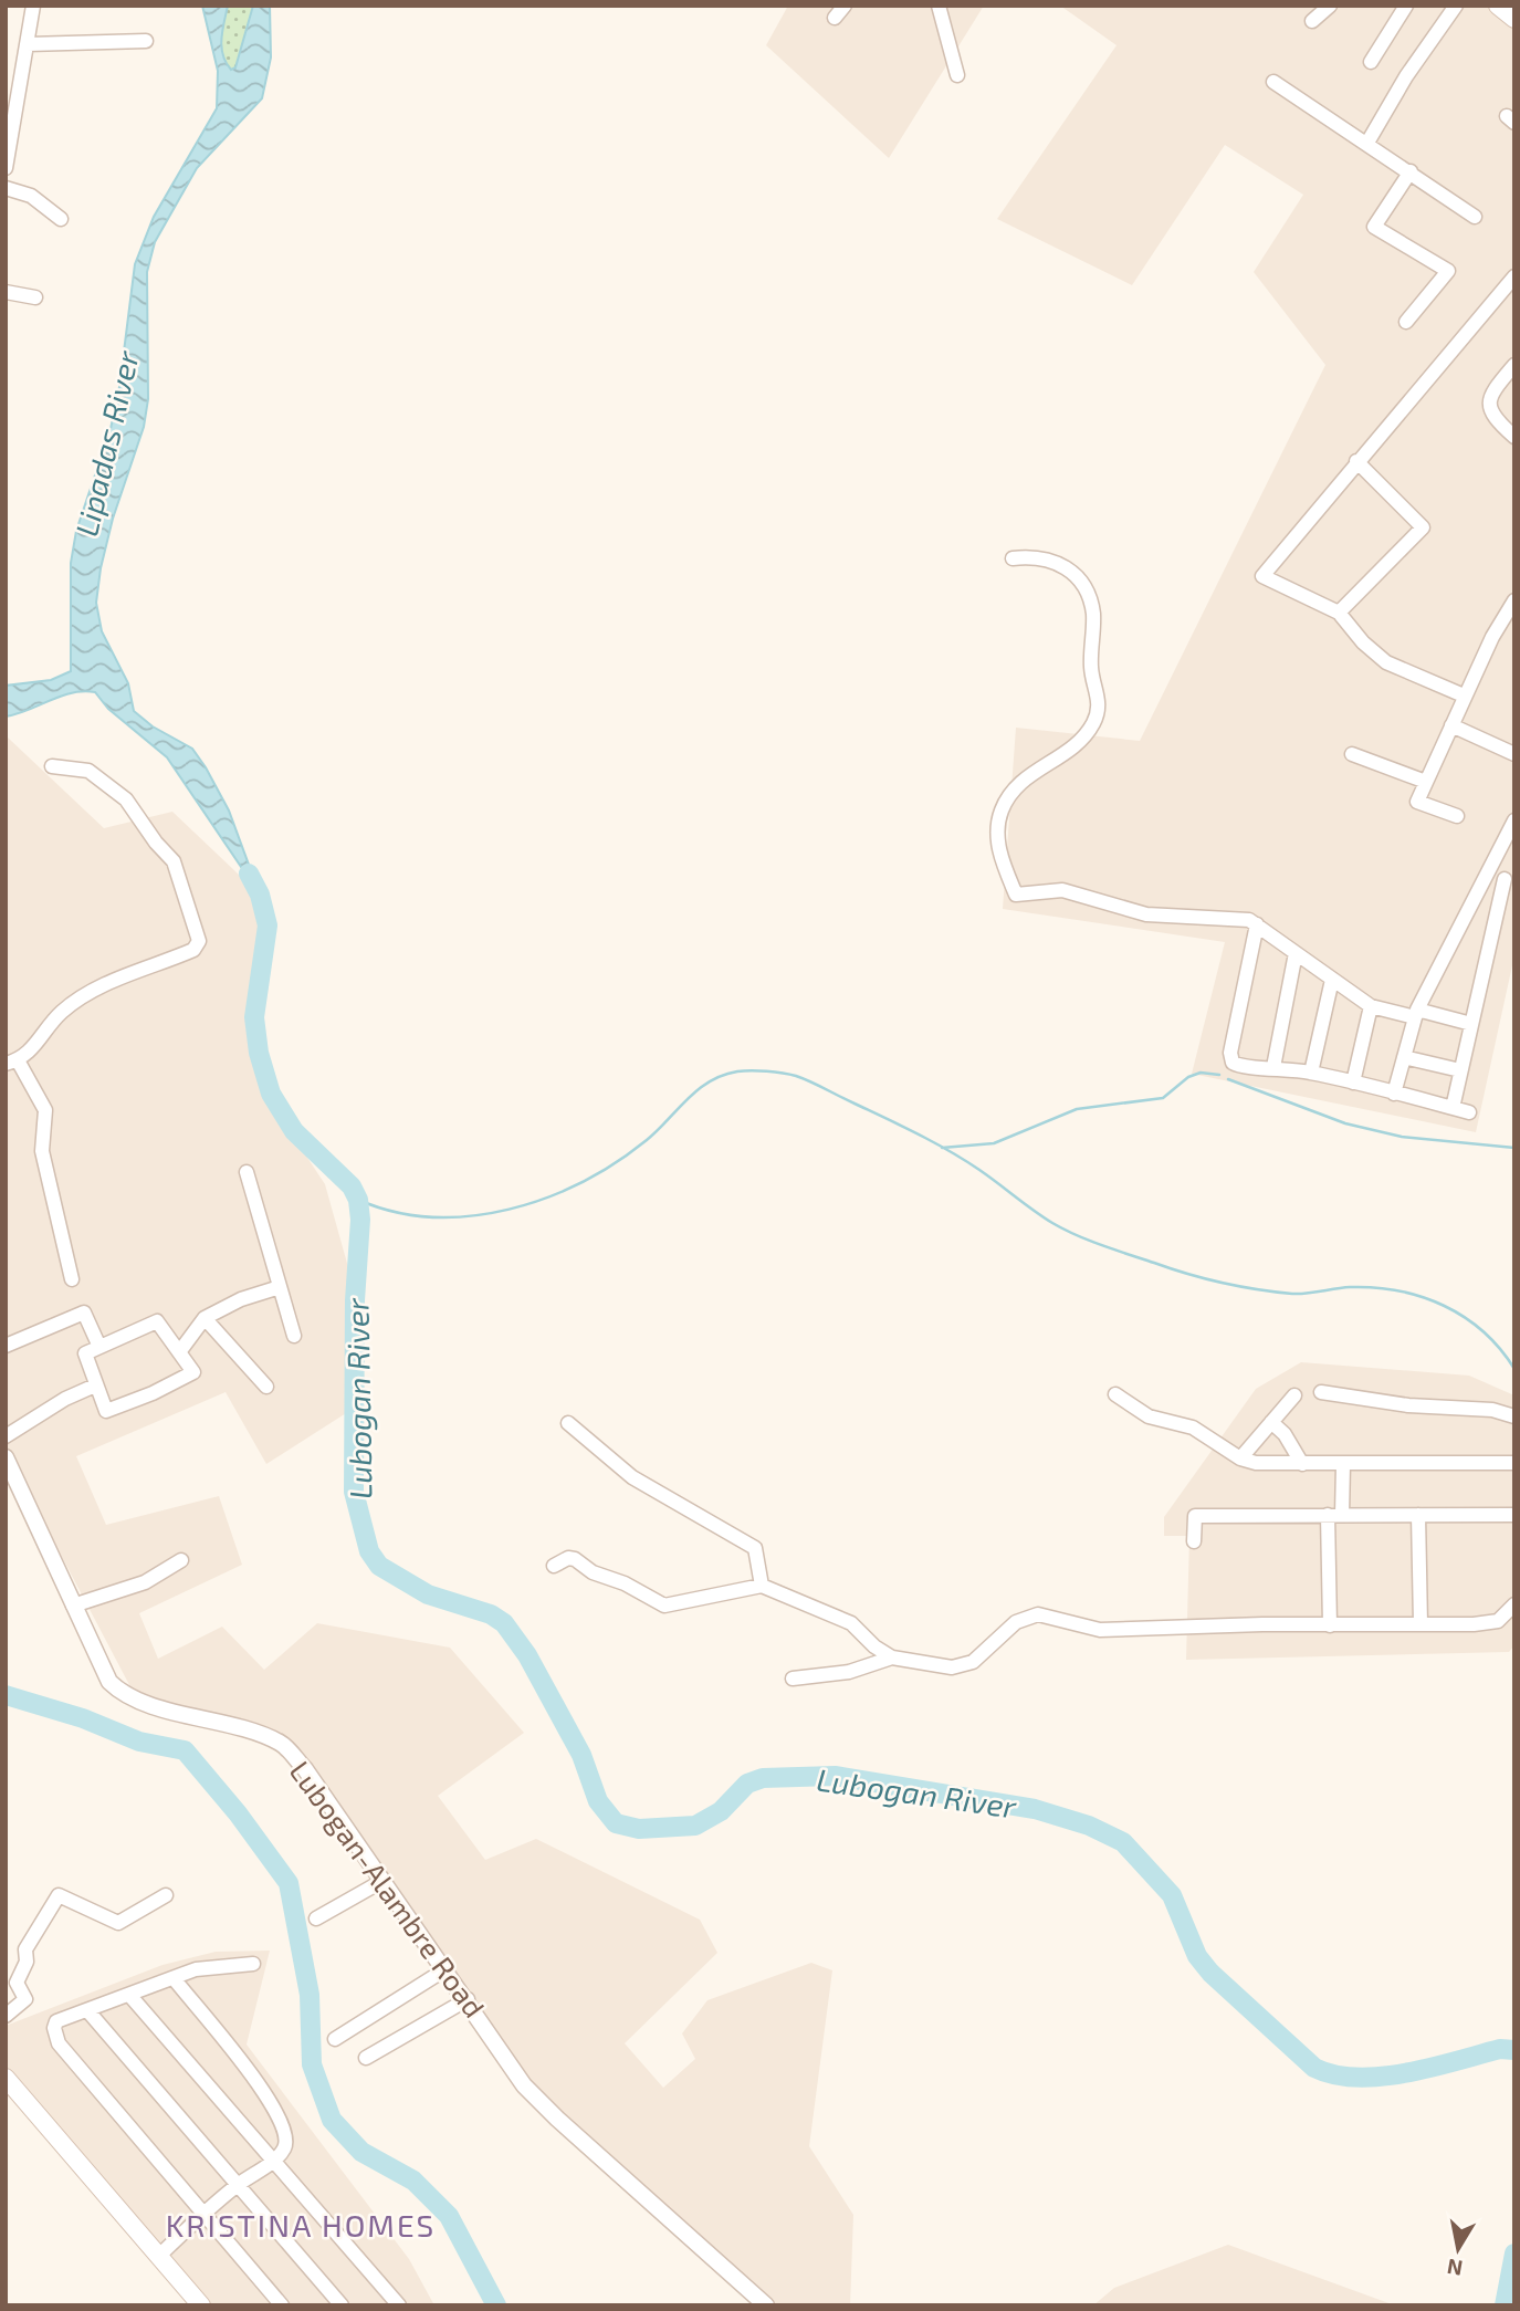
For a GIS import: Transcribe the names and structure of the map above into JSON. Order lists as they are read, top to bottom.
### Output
{
  "streets": {
    "street": ["Lubogan-Alambre Road"]
  },
  "districts": ["KRISTINA HOMES"],
  "water": ["Lipadas River", "Lubogan River"],
  "north": "bottom"
}
